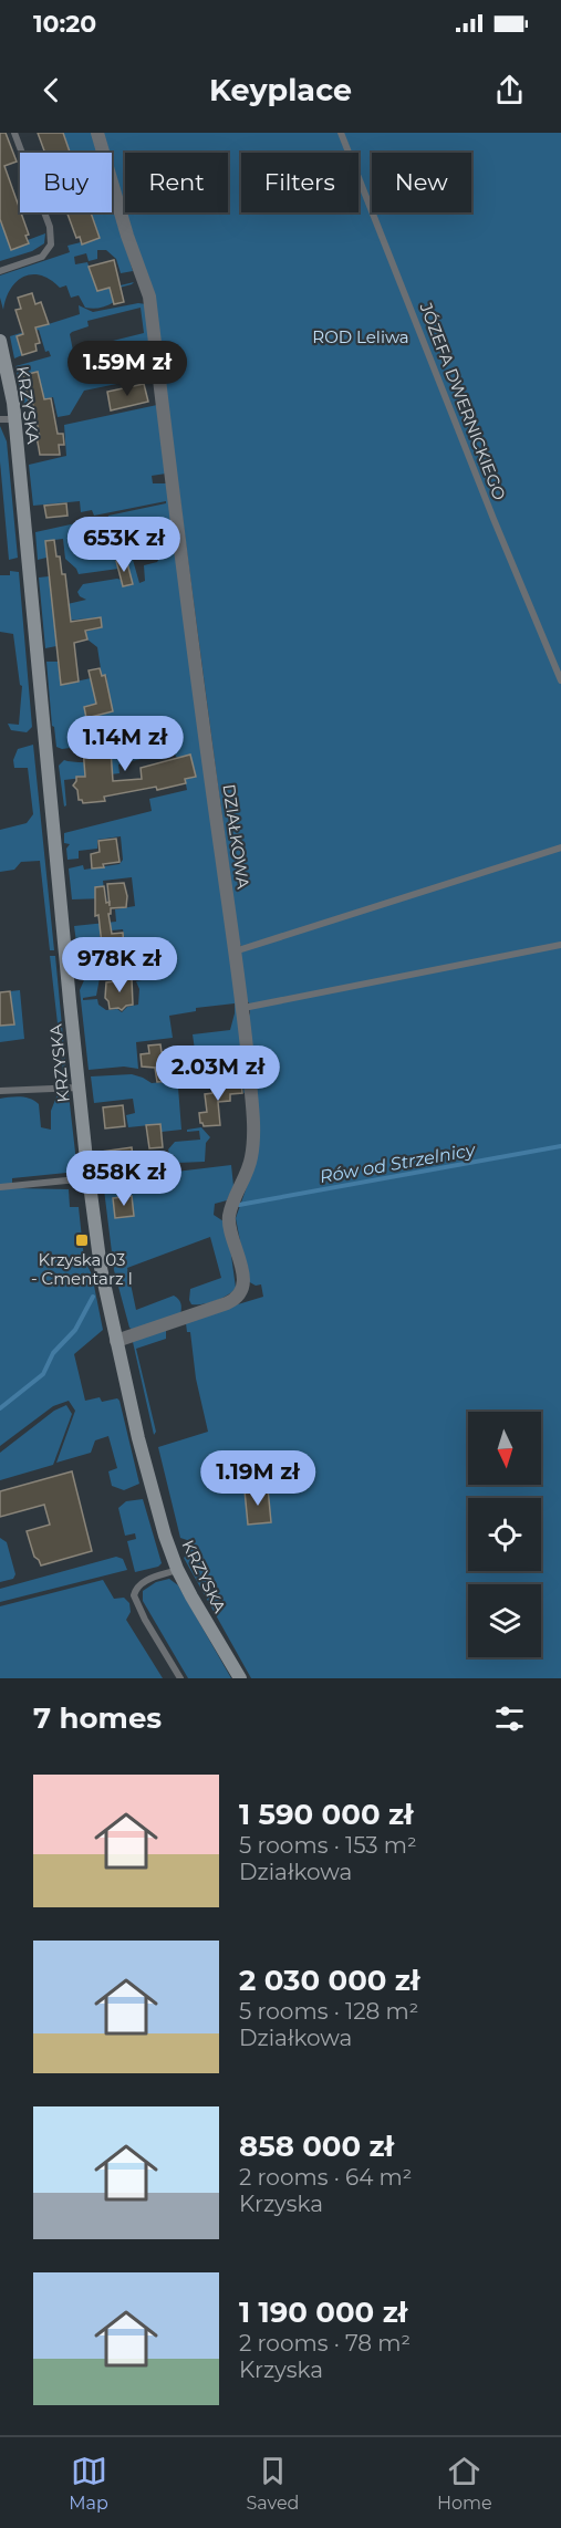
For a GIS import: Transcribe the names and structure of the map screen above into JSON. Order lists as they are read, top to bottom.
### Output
{
  "streets": {
    "street": ["KRZYSKA", "DZIAŁKOWA"],
    "lane": ["JÓZEFA DWERNICKIEGO"]
  },
  "crossings": [
    ["KRZYSKA", "DZIAŁKOWA"]
  ],
  "water": ["Rów od Strzelnicy"],
  "parks": ["ROD Leliwa"],
  "places": {
    "transit": ["Krzyska 03 - Cmentarz I"]
  },
  "north": "bottom",
  "page": {
    "status": "10:20",
    "header": "Keyplace",
    "chip": [
      "Buy",
      "Rent",
      "Filters",
      "New"
    ],
    "price": [
      "1.59M zł",
      "653K zł",
      "1.14M zł",
      "978K zł",
      "2.03M zł",
      "858K zł",
      "1.19M zł"
    ],
    "heading": "7 homes",
    "list": [
      {
        "name": "1 590 000 zł",
        "note": "5 rooms · 153 m² · Działkowa"
      },
      {
        "name": "2 030 000 zł",
        "note": "5 rooms · 128 m² · Działkowa"
      },
      {
        "name": "858 000 zł",
        "note": "2 rooms · 64 m² · Krzyska"
      },
      {
        "name": "1 190 000 zł",
        "note": "2 rooms · 78 m² · Krzyska"
      }
    ],
    "tabs": ["Map", "Saved", "Home"]
  }
}
